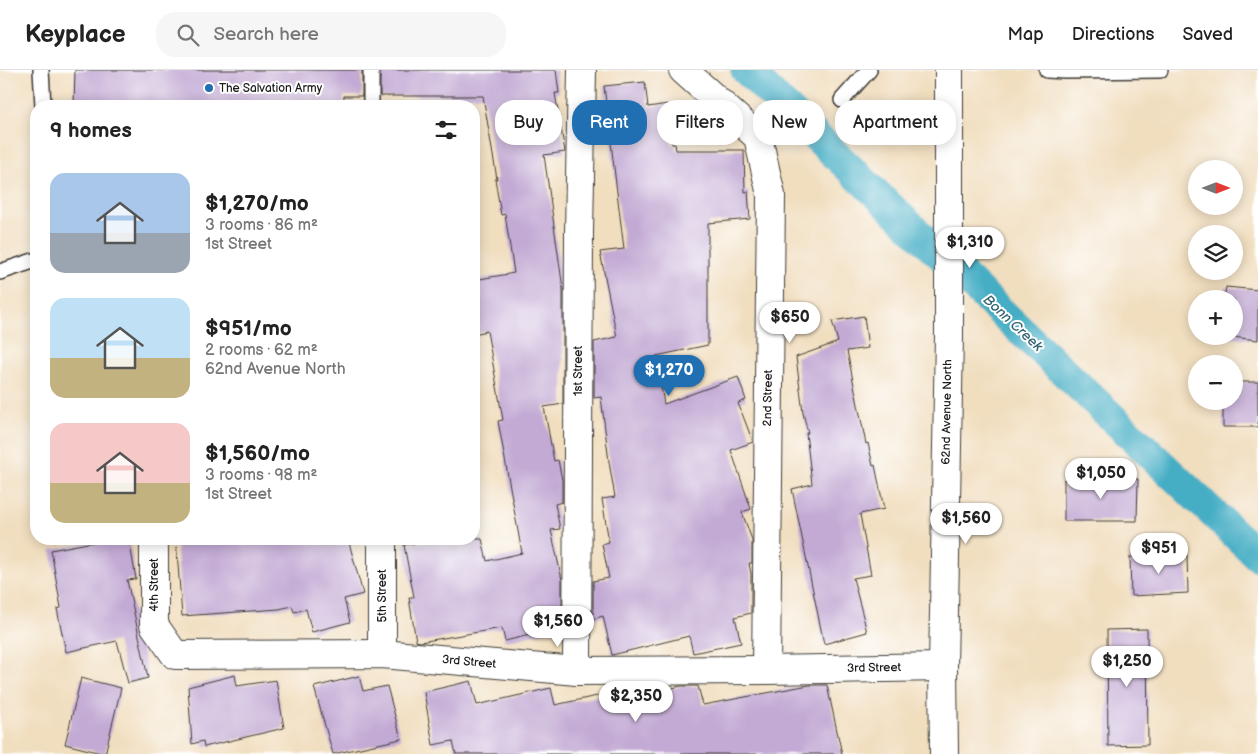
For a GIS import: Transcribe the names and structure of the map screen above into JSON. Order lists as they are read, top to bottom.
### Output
{
  "streets": {
    "street": [
      "1st Street",
      "2nd Street",
      "62nd Avenue North",
      "4th Street",
      "5th Street",
      "3rd Street"
    ]
  },
  "crossings": [
    ["1st Street", "3rd Street"],
    ["2nd Street", "3rd Street"],
    ["62nd Avenue North", "3rd Street"],
    ["4th Street", "3rd Street"],
    ["5th Street", "3rd Street"]
  ],
  "water": ["Bonn Creek"],
  "places": ["The Salvation Army"],
  "north": "right",
  "page": {
    "header": "Keyplace",
    "search": "Search here",
    "nav": ["Map", "Directions", "Saved"],
    "chip": [
      "Buy",
      "Rent",
      "Filters",
      "New",
      "Apartment"
    ],
    "heading": "9 homes",
    "map_buttons": ["+", "−"],
    "list": [
      {
        "name": "$1,270/mo",
        "note": "3 rooms · 86 m² · 1st Street"
      },
      {
        "name": "$951/mo",
        "note": "2 rooms · 62 m² · 62nd Avenue North"
      },
      {
        "name": "$1,560/mo",
        "note": "3 rooms · 98 m² · 1st Street"
      }
    ],
    "price": [
      "$1,310",
      "$650",
      "$1,270",
      "$1,050",
      "$1,560",
      "$951",
      "$1,560",
      "$1,250",
      "$2,350"
    ]
  }
}
